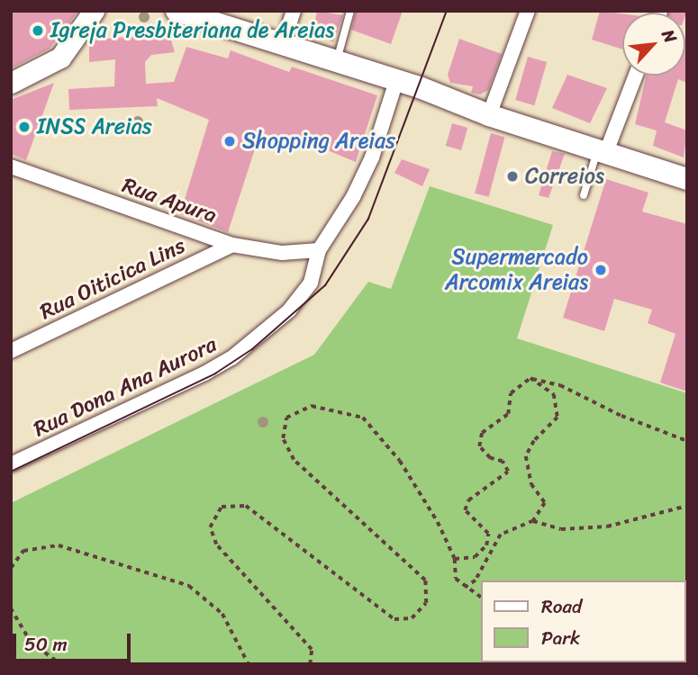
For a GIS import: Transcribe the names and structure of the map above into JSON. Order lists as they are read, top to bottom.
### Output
{
  "streets": {
    "street": ["Rua Apura", "Rua Oiticica Lins", "Rua Dona Ana Aurora"]
  },
  "crossings": [
    ["Rua Apura", "Rua Oiticica Lins"],
    ["Rua Apura", "Rua Dona Ana Aurora"]
  ],
  "places": [
    "Igreja Presbiteriana de Areias",
    "INSS Areias",
    "Shopping Areias",
    "Correios",
    "Supermercado Arcomix Areias"
  ],
  "legend": ["Road", "Park"],
  "scale_bar": "50 m",
  "north": "top right"
}
